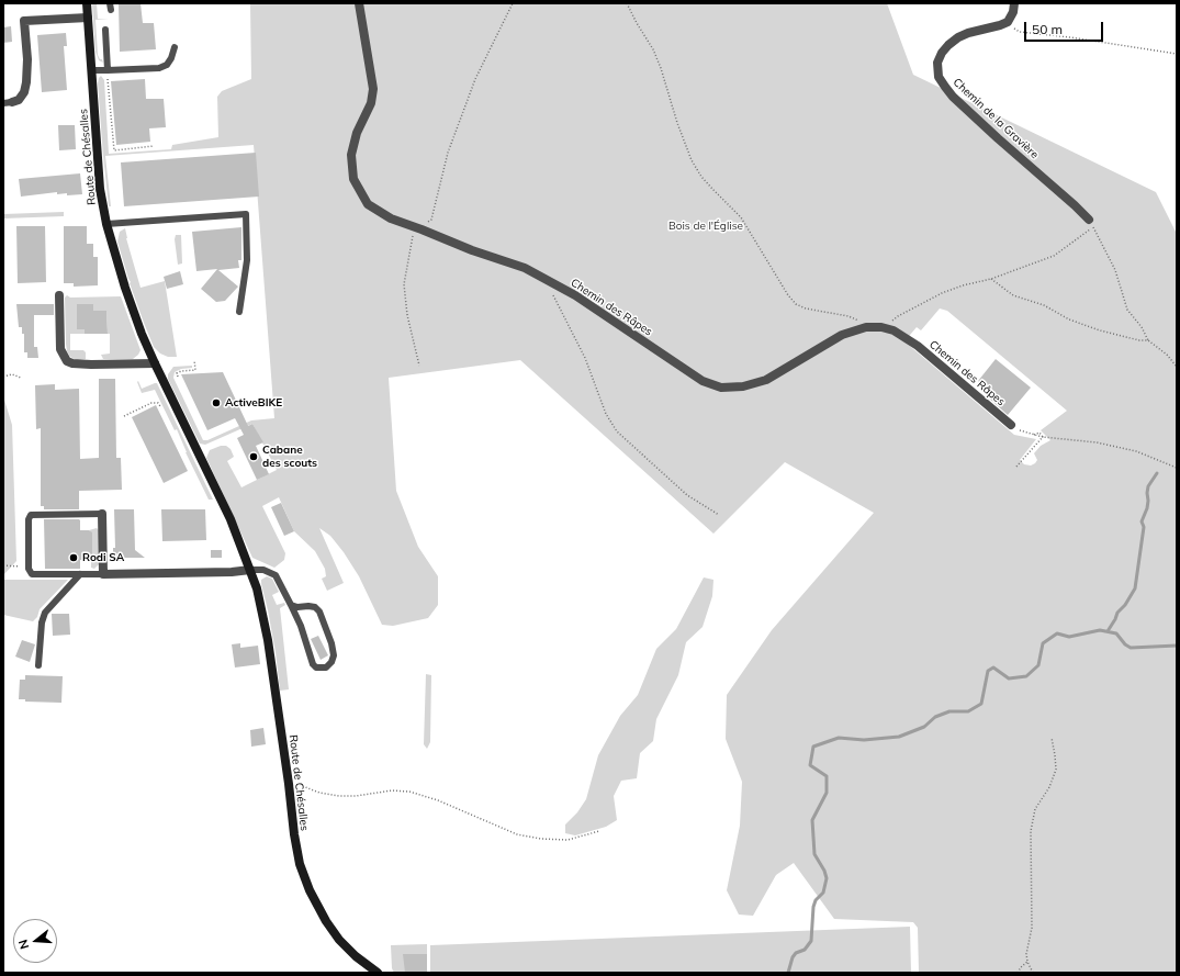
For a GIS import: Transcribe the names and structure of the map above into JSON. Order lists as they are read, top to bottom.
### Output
{
  "streets": {
    "street": ["Chemin de la Gravière", "Route de Chésalles", "Chemin des Râpes"]
  },
  "parks": ["Bois de l'Église"],
  "places": ["ActiveBIKE", "Cabane des scouts", "Rodi SA"],
  "scale_bar": "50 m",
  "north": "left"
}
